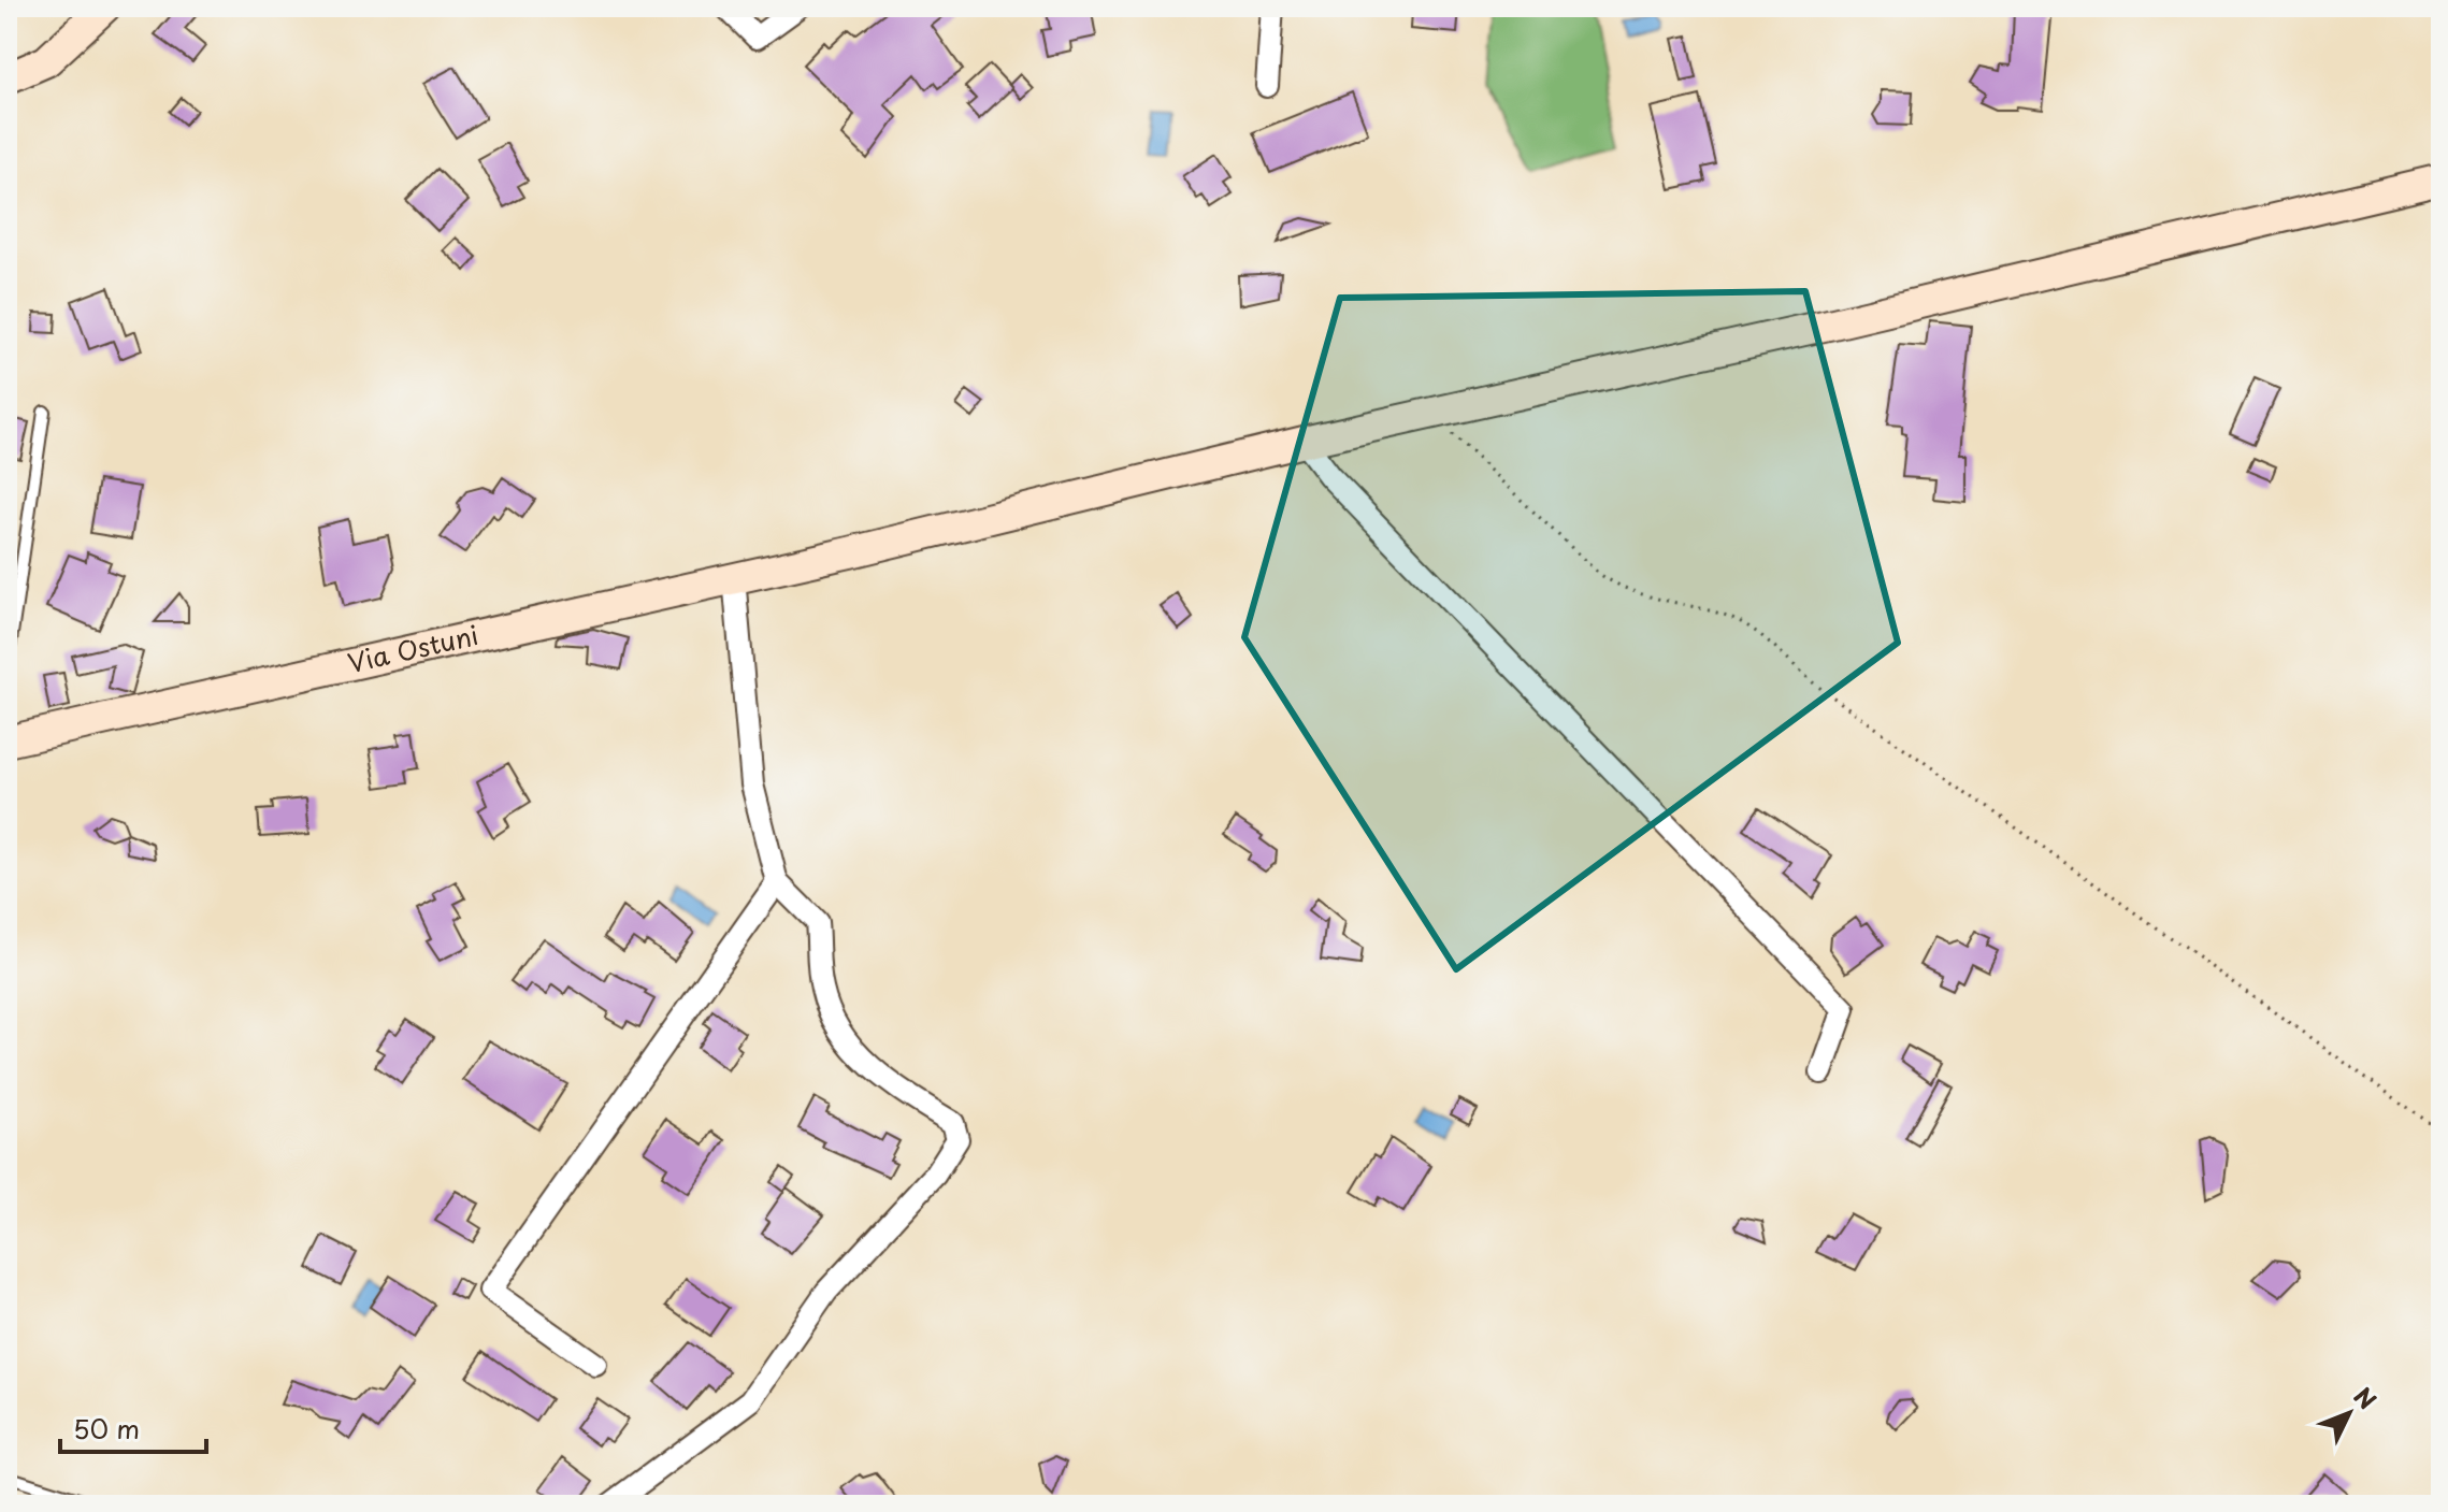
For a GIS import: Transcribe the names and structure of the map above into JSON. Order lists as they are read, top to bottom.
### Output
{
  "streets": {
    "main road": ["Via Ostuni"]
  },
  "scale_bar": "50 m",
  "north": "top right"
}
